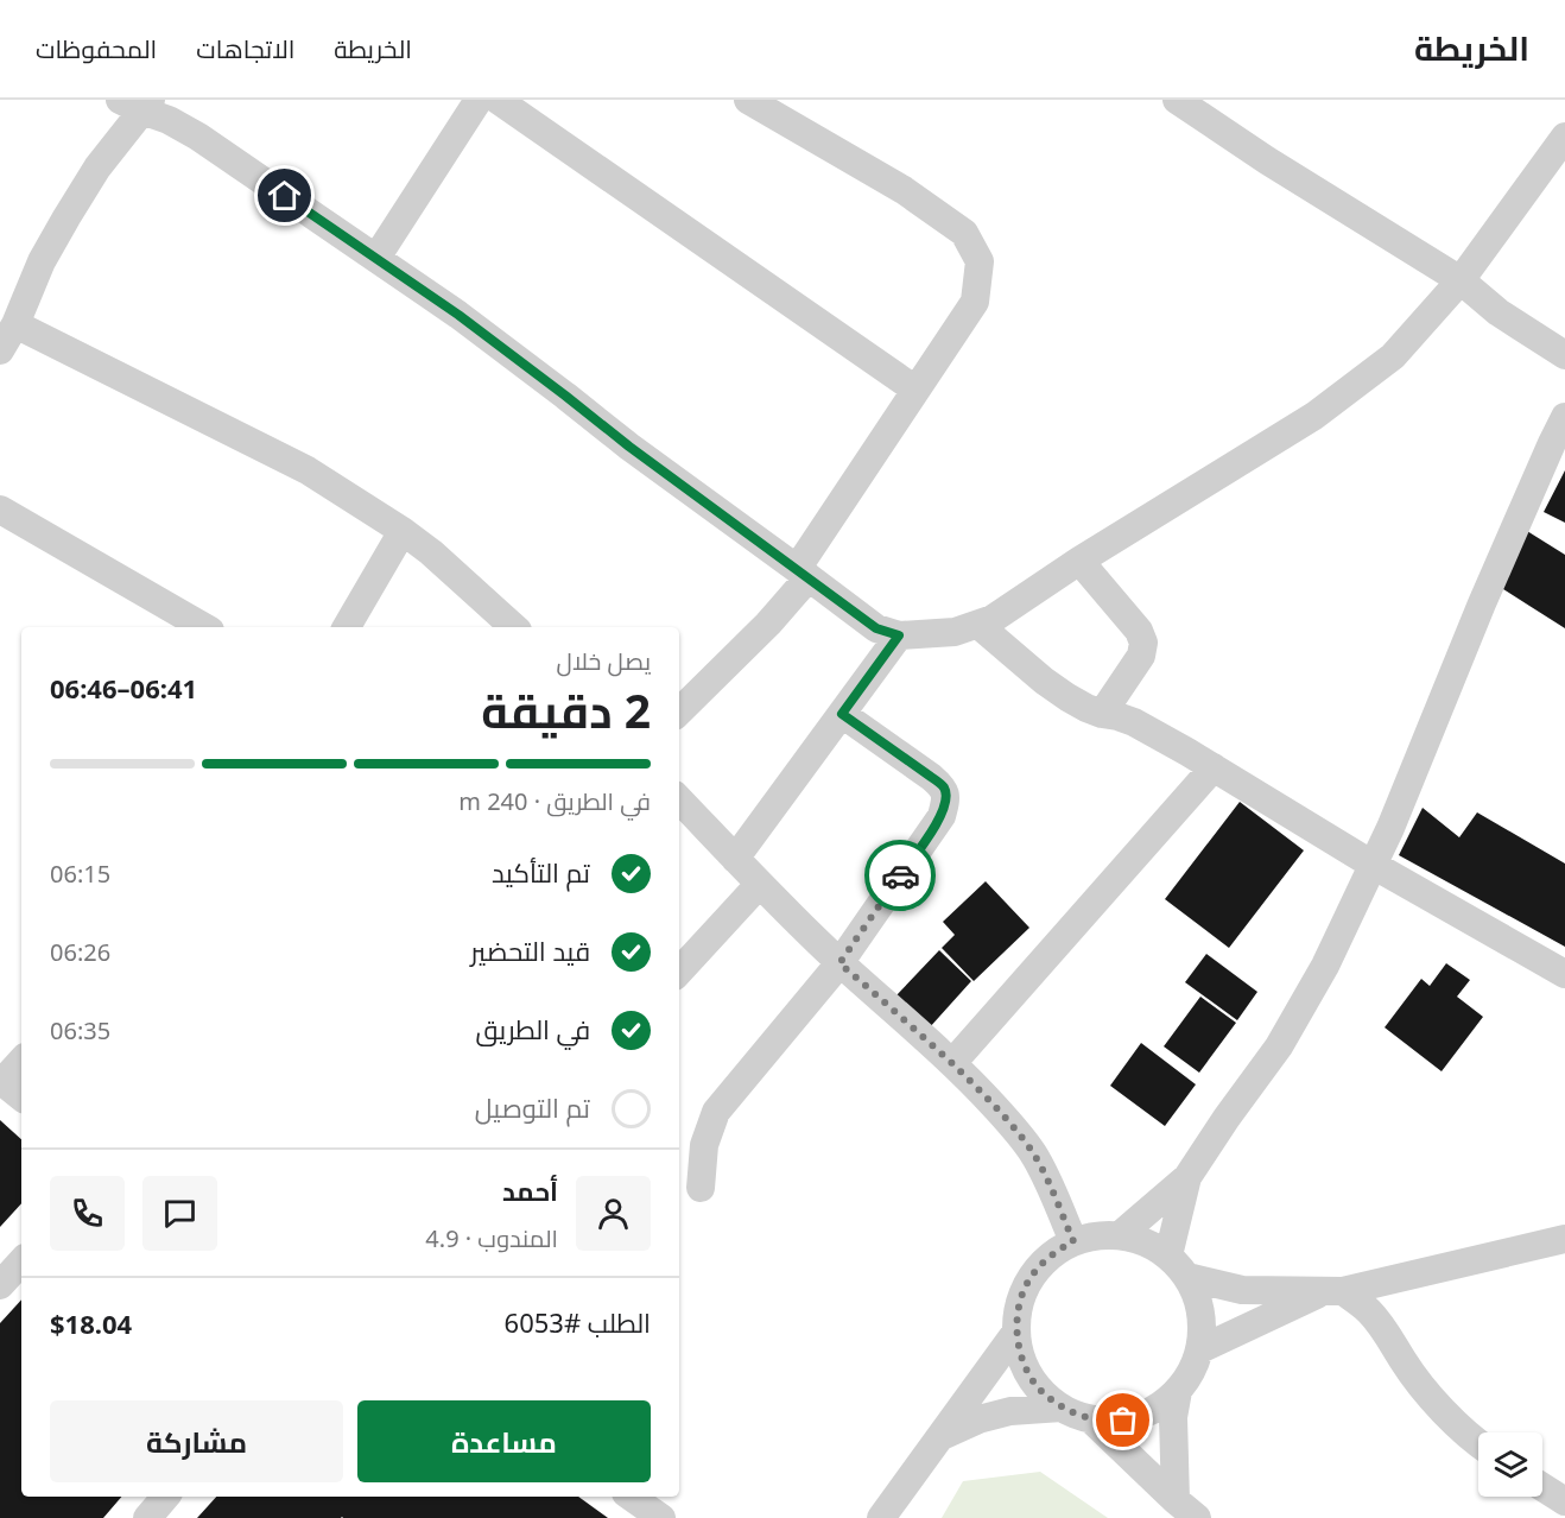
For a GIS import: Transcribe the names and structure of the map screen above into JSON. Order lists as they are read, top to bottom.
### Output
{
  "page": {
    "header": "الخريطة",
    "nav": ["الخريطة", "الاتجاهات", "المحفوظات"],
    "heading": ["2 دقيقة", "يصل خلال", "06:41–06:46"],
    "panel": [
      "أحمد",
      "المندوب · 4.9",
      "الطلب #6053",
      "$18.04"
    ],
    "bar": "في الطريق · 240 m",
    "list": [
      ["تم التأكيد", "06:15"],
      ["قيد التحضير", "06:26"],
      ["في الطريق", "06:35"],
      "تم التوصيل"
    ],
    "buttons": ["مساعدة", "مشاركة"]
  }
}
